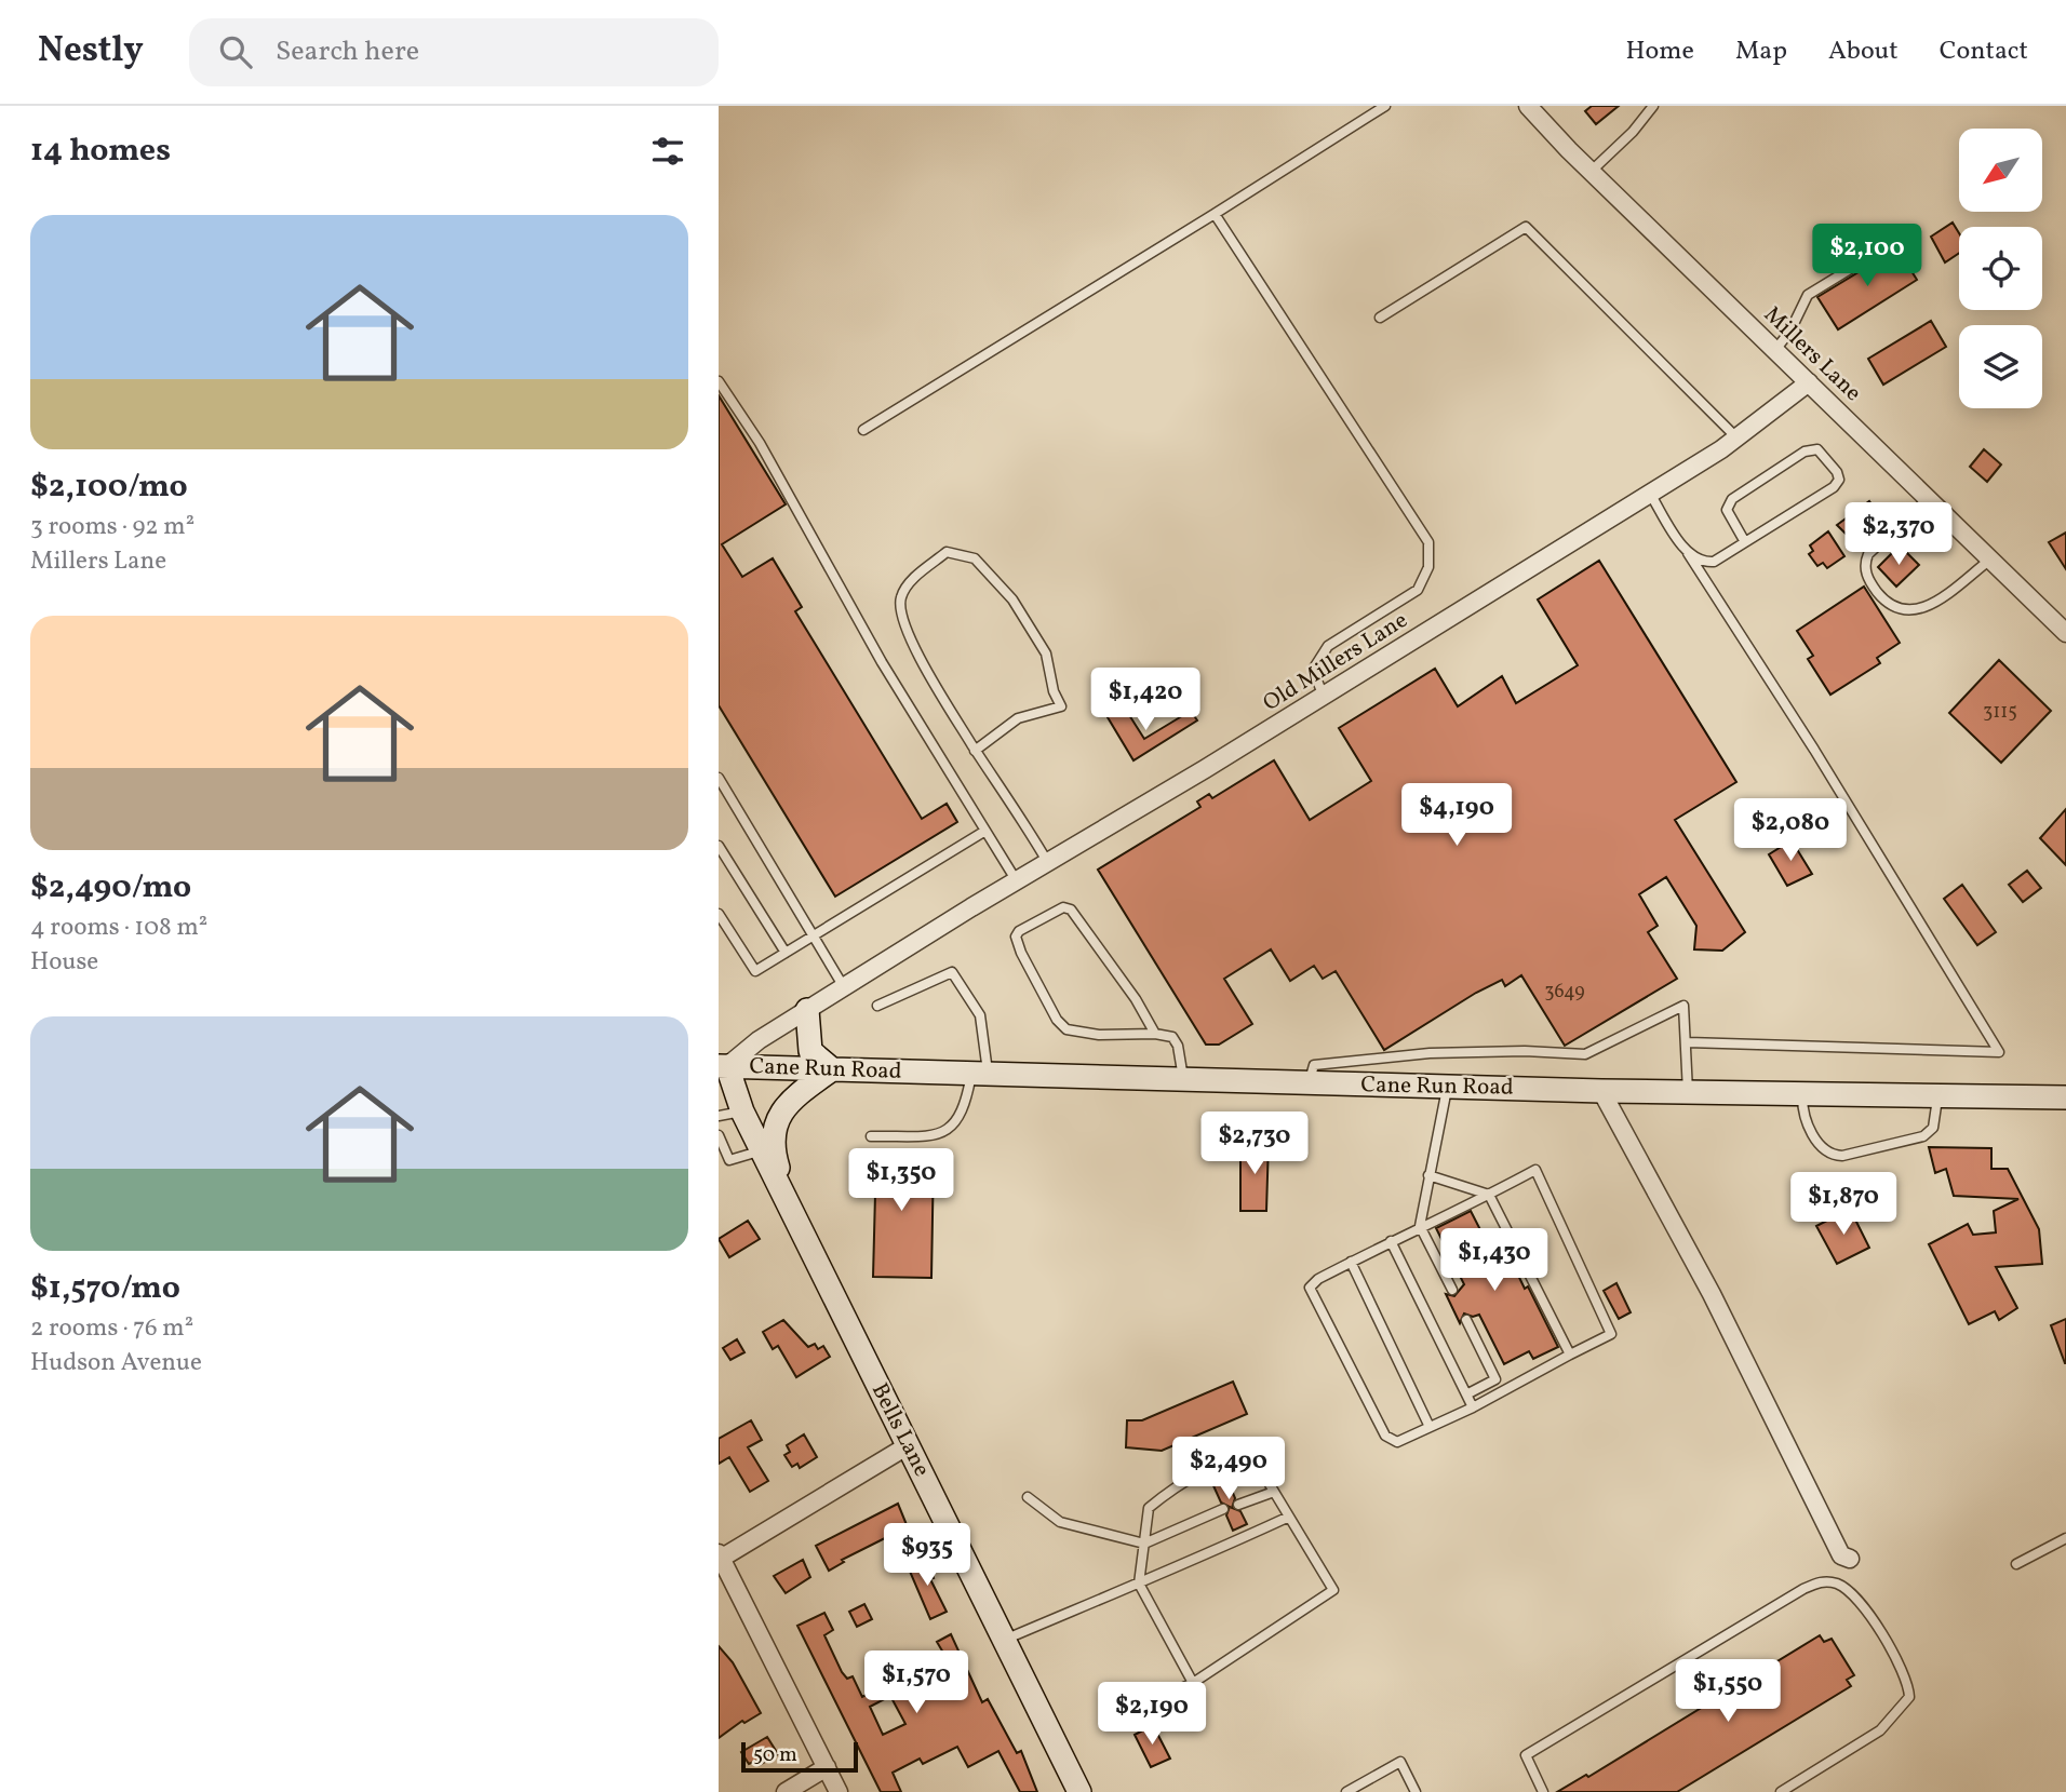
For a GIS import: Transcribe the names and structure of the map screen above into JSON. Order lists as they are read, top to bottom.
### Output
{
  "streets": {
    "main road": ["Cane Run Road", "Bells Lane"],
    "street": ["Millers Lane", "Old Millers Lane"]
  },
  "crossings": [
    ["Millers Lane", "Old Millers Lane"],
    ["Old Millers Lane", "Cane Run Road"],
    ["Old Millers Lane", "Bells Lane"],
    ["Cane Run Road", "Bells Lane"]
  ],
  "house_numbers": ["3115", "3649"],
  "scale_bar": "50 m",
  "north": "bottom left",
  "page": {
    "header": "Nestly",
    "search": "Search here",
    "nav": [
      "Home",
      "Map",
      "About",
      "Contact"
    ],
    "heading": "14 homes",
    "list": [
      {
        "name": "$2,100/mo",
        "note": "3 rooms · 92 m² · Millers Lane"
      },
      {
        "name": "$2,490/mo",
        "note": "4 rooms · 108 m² · House"
      },
      {
        "name": "$1,570/mo",
        "note": "2 rooms · 76 m² · Hudson Avenue"
      }
    ],
    "price": [
      "$2,100",
      "$2,370",
      "$1,420",
      "$4,190",
      "$2,080",
      "$2,730",
      "$1,350",
      "$1,870",
      "$1,430",
      "$2,490",
      "$935",
      "$1,570",
      "$1,550",
      "$2,190"
    ],
    "scale": "50 m"
  }
}
